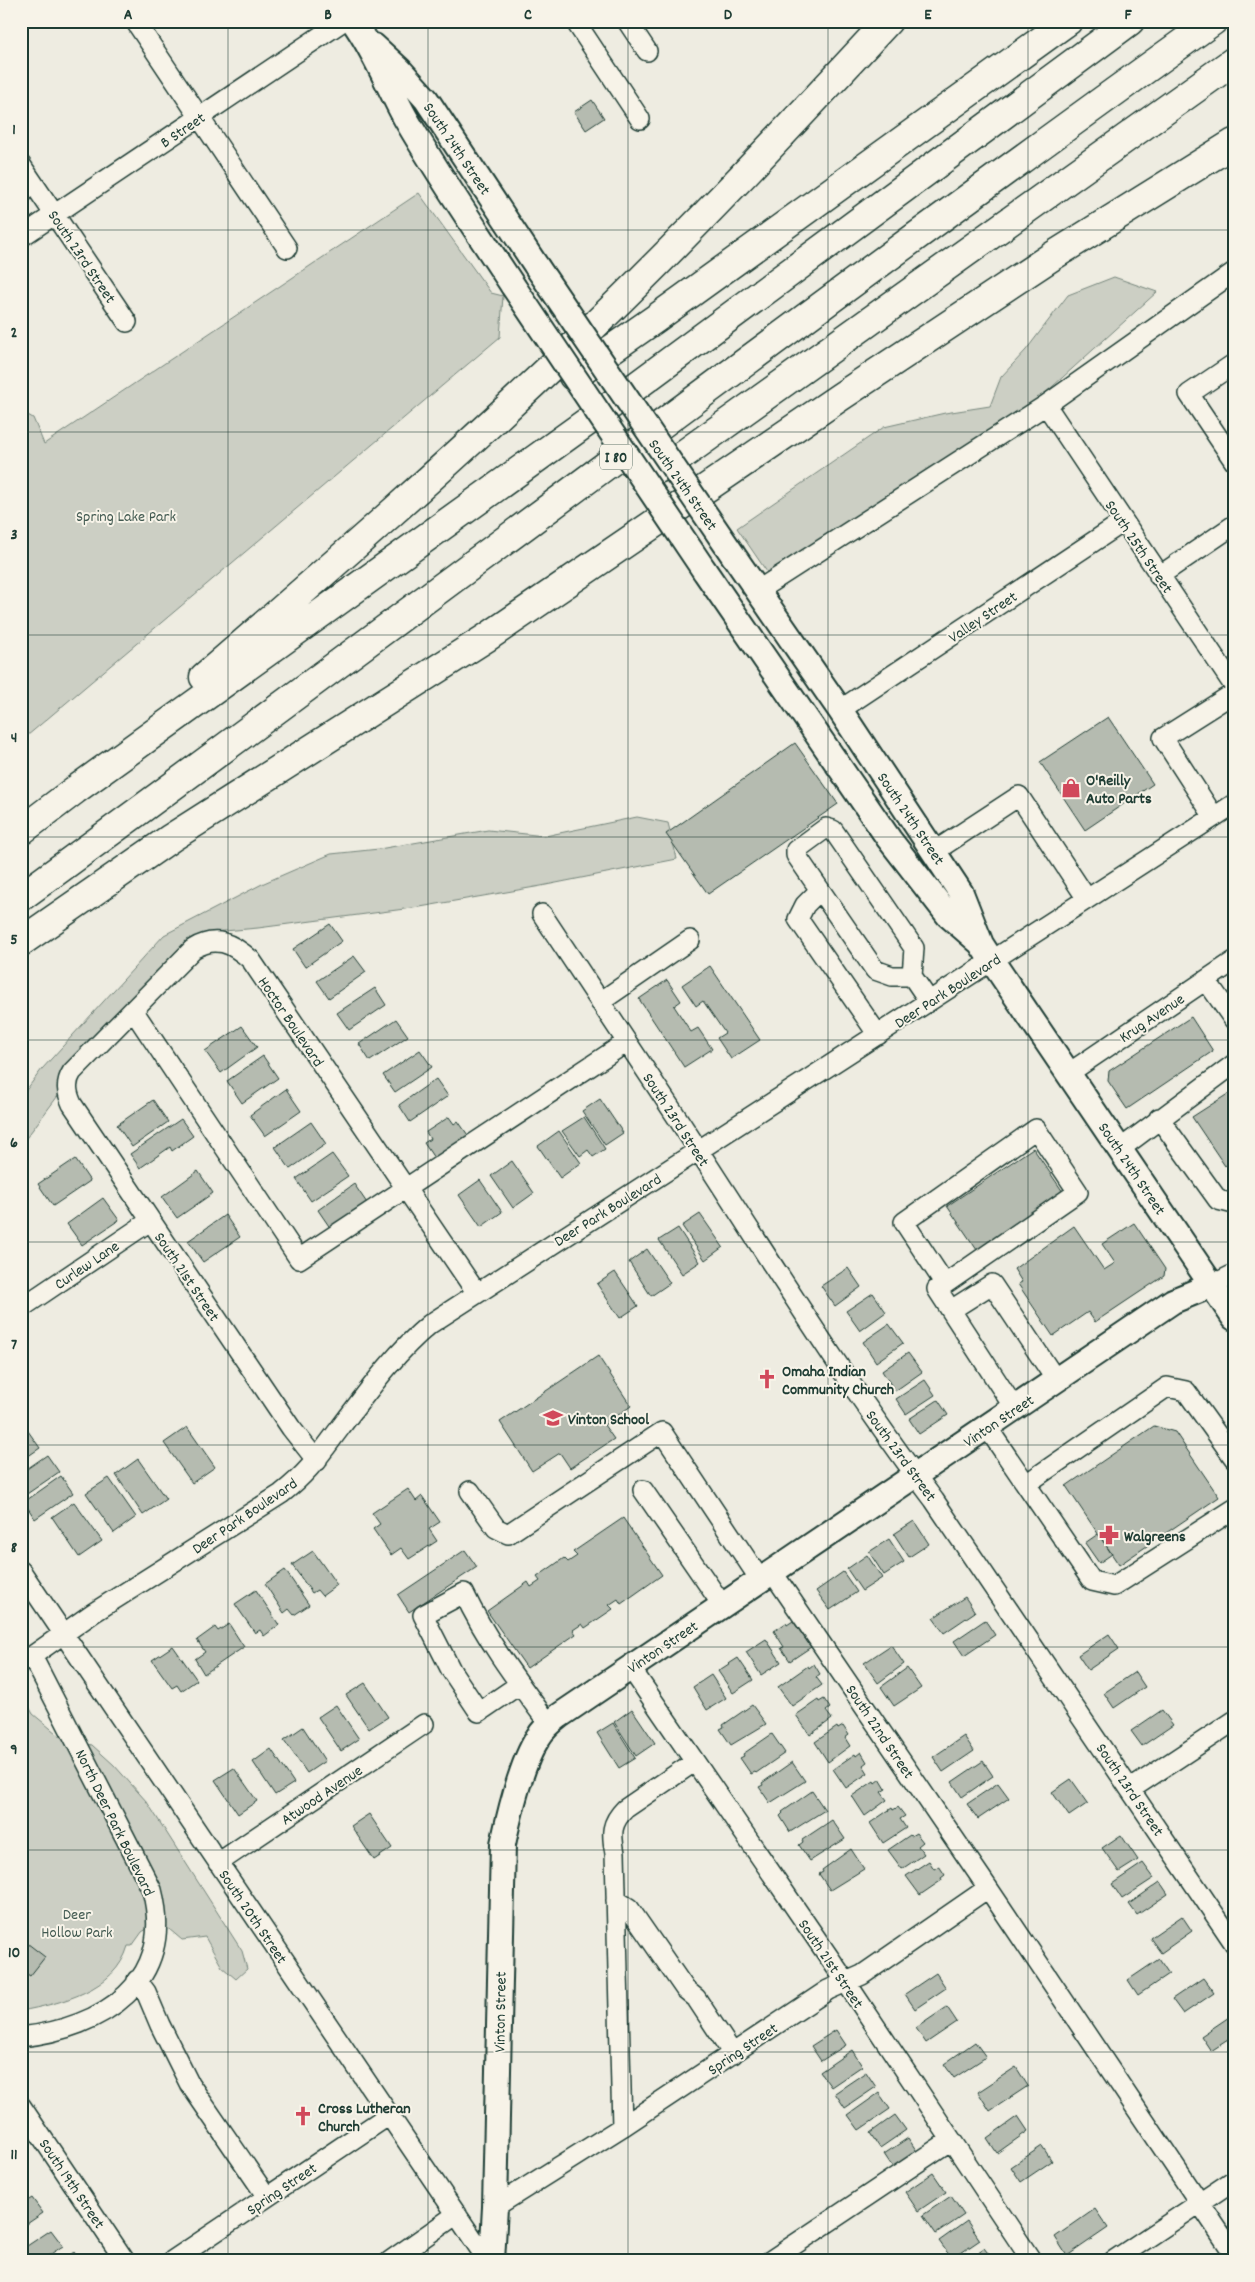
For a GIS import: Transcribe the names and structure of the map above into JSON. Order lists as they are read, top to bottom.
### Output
{
  "streets": {
    "highway": ["I 80"],
    "main road": ["South 24th Street", "Vinton Street"],
    "street": [
      "B Street",
      "South 23rd Street",
      "South 25th Street",
      "Valley Street",
      "Deer Park Boulevard",
      "Krug Avenue",
      "Hoctor Boulevard",
      "Curlew Lane",
      "South 21st Street",
      "South 22nd Street",
      "Atwood Avenue",
      "North Deer Park Boulevard",
      "South 20th Street",
      "Spring Street",
      "South 19th Street"
    ]
  },
  "crossings": [
    ["B Street", "South 23rd Street"],
    ["South 24th Street", "Valley Street"],
    ["South 24th Street", "Deer Park Boulevard"],
    ["South 24th Street", "Krug Avenue"],
    ["South 24th Street", "Vinton Street"],
    ["South 23rd Street", "Deer Park Boulevard"],
    ["South 23rd Street", "Vinton Street"],
    ["South 25th Street", "Valley Street"],
    ["Deer Park Boulevard", "Hoctor Boulevard"],
    ["Deer Park Boulevard", "South 21st Street"],
    ["Deer Park Boulevard", "North Deer Park Boulevard"],
    ["Deer Park Boulevard", "South 20th Street"],
    ["Hoctor Boulevard", "South 21st Street"],
    ["Curlew Lane", "South 21st Street"],
    ["South 21st Street", "Vinton Street"],
    ["South 21st Street", "Spring Street"],
    ["Vinton Street", "South 22nd Street"],
    ["Vinton Street", "South 20th Street"],
    ["Vinton Street", "Spring Street"],
    ["South 22nd Street", "Spring Street"],
    ["Atwood Avenue", "South 20th Street"],
    ["South 20th Street", "Spring Street"]
  ],
  "parks": ["Spring Lake Park", "Deer Hollow Park"],
  "places": {
    "shop": ["O'Reilly Auto Parts"],
    "church": ["Omaha Indian Community Church", "Cross Lutheran Church"],
    "school or university": ["Vinton School"],
    "pharmacy": ["Walgreens"]
  },
  "grid": {
    "columns": [
      "A",
      "B",
      "C",
      "D",
      "E",
      "F"
    ],
    "rows": [
      "1",
      "2",
      "3",
      "4",
      "5",
      "6",
      "7",
      "8",
      "9",
      "10",
      "11"
    ]
  }
}
